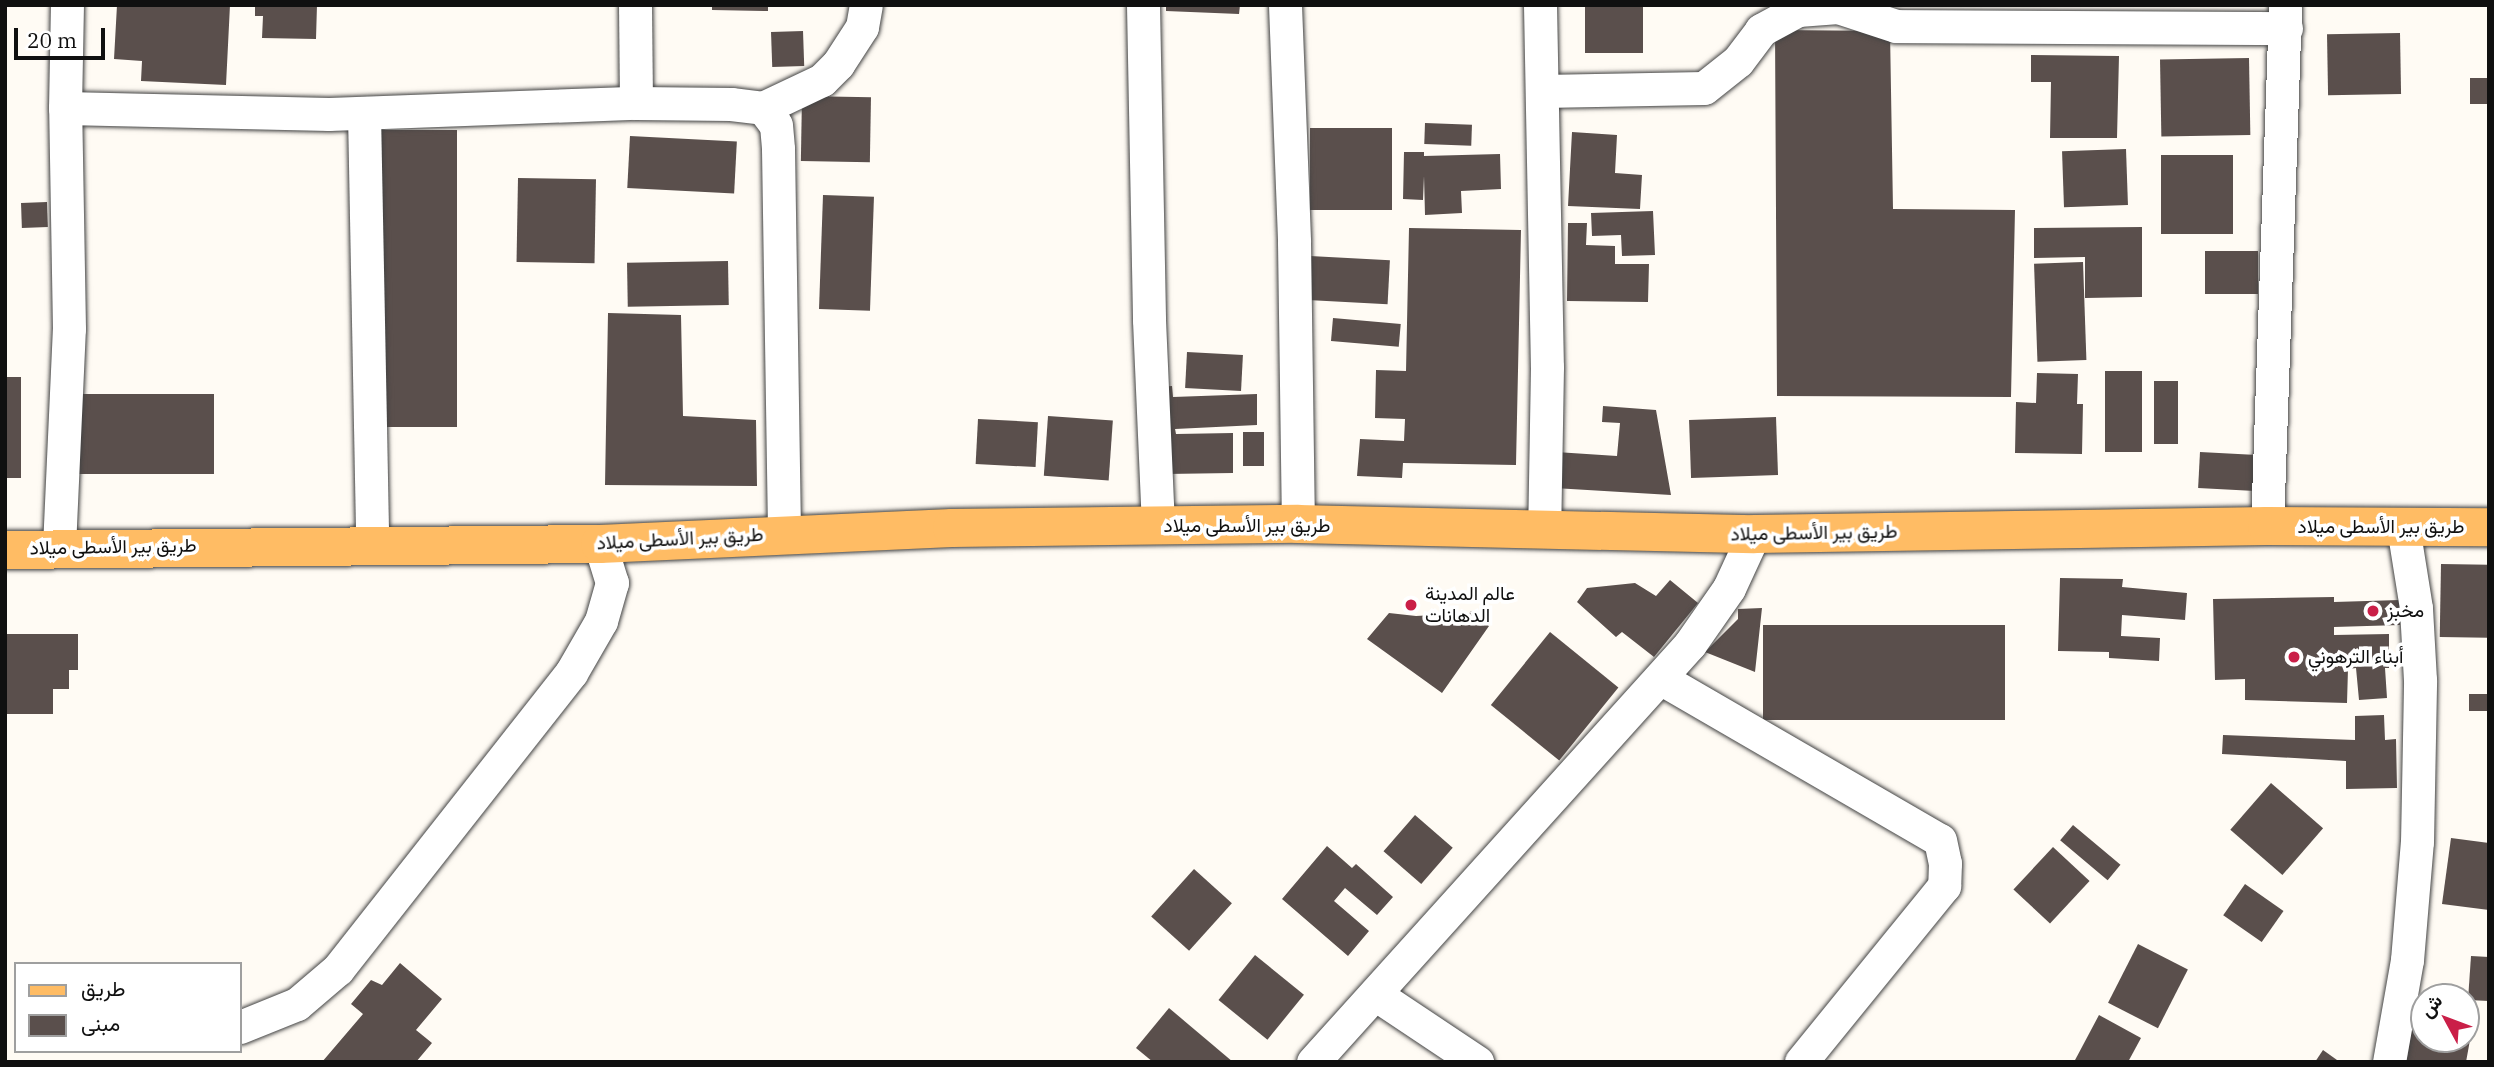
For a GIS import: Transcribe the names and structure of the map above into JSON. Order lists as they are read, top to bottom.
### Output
{
  "streets": {
    "main road": ["طريق بير الأسطى ميلاد"]
  },
  "places": ["عالم المدينة الدهانات", "مخبز", "أبناء الترهوني"],
  "legend": ["طريق", "مبنى"],
  "scale_bar": "20 m",
  "north": "top left"
}
